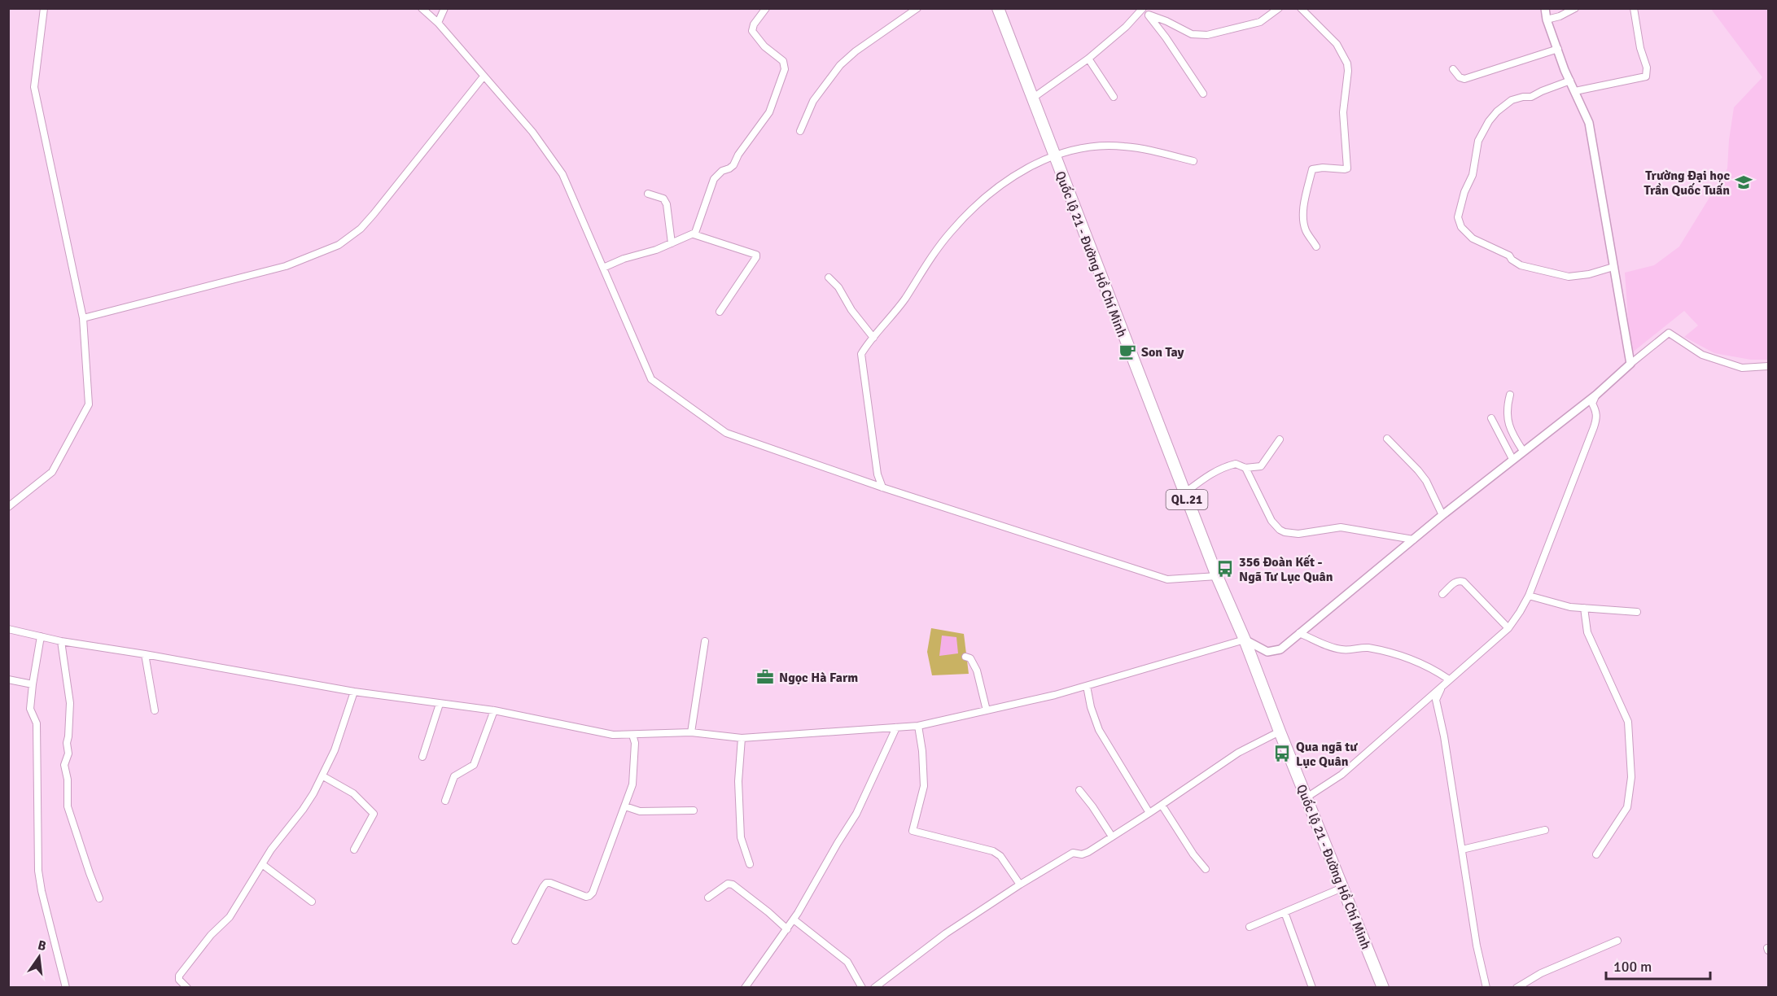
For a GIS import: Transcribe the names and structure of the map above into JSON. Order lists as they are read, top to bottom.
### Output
{
  "streets": {
    "highway": ["Quốc lộ 21 - Đường Hồ Chí Minh", "QL.21"]
  },
  "places": {
    "school or university": ["Trường Đại học Trần Quốc Tuấn"],
    "cafe": ["Son Tay"],
    "bus stop": ["356 Đoàn Kết - Ngã Tư Lục Quân", "Qua ngã tư Lục Quân"],
    "office": ["Ngọc Hà Farm"]
  },
  "scale_bar": "100 m",
  "north": "top"
}
